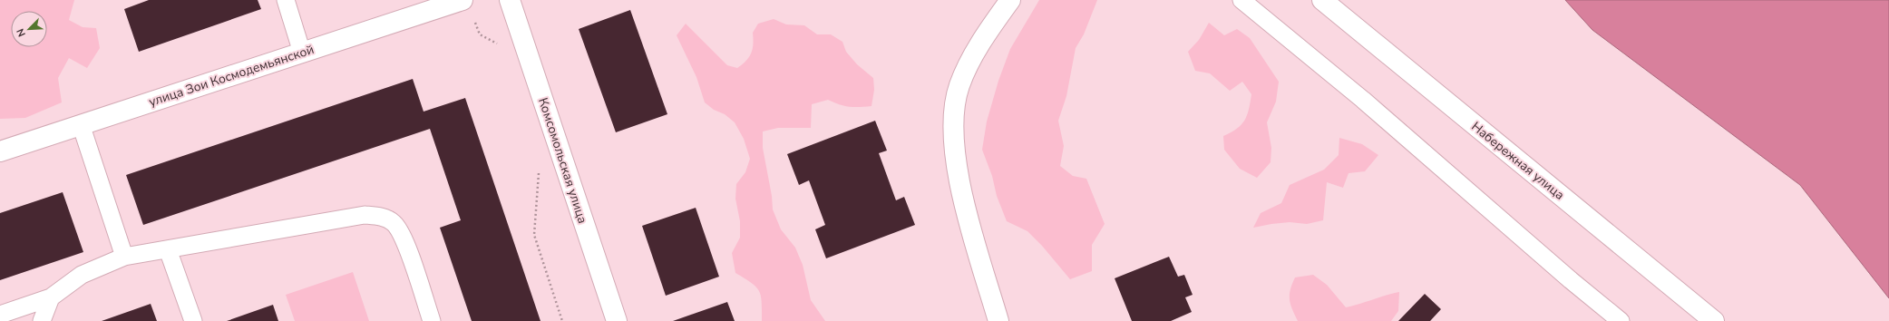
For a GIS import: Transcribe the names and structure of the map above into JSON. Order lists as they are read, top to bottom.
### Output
{
  "streets": {
    "street": ["улица Зои Космодемьянской", "Комсомольская улица", "Набережная улица"]
  },
  "north": "bottom left"
}
